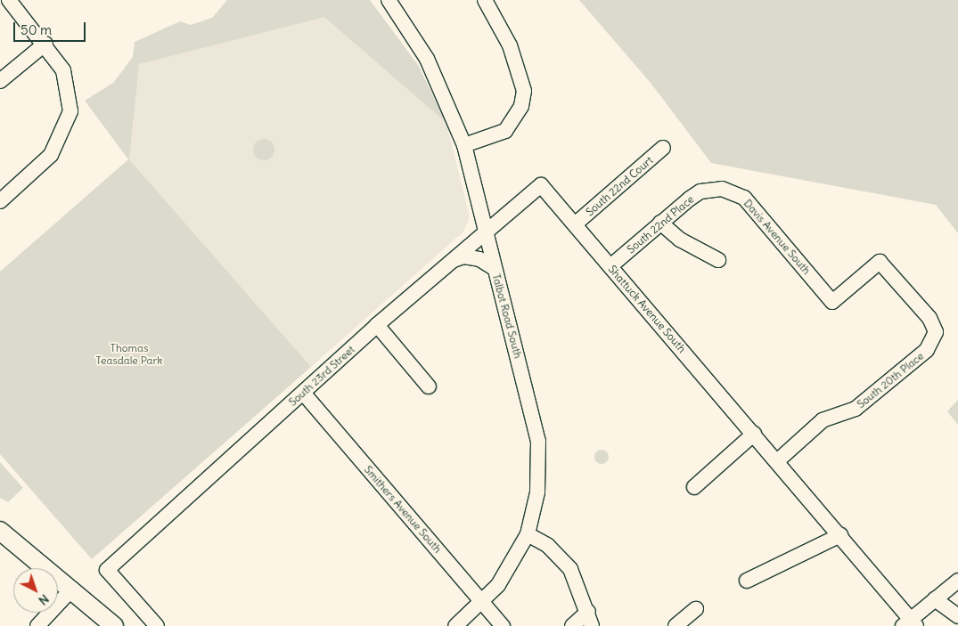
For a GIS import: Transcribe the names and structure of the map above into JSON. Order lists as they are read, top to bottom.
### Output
{
  "streets": {
    "street": [
      "South 22nd Court",
      "South 22nd Place",
      "Davis Avenue South",
      "Shattuck Avenue South",
      "Talbot Road South",
      "South 23rd Street",
      "South 20th Place",
      "Smithers Avenue South"
    ]
  },
  "crossings": [
    ["South 22nd Court", "Shattuck Avenue South"],
    ["South 22nd Place", "Davis Avenue South"],
    ["South 22nd Place", "Shattuck Avenue South"],
    ["Davis Avenue South", "South 20th Place"],
    ["Shattuck Avenue South", "South 23rd Street"],
    ["Shattuck Avenue South", "South 20th Place"],
    ["Talbot Road South", "South 23rd Street"],
    ["Talbot Road South", "Smithers Avenue South"],
    ["South 23rd Street", "Smithers Avenue South"]
  ],
  "parks": ["Thomas Teasdale Park"],
  "scale_bar": "50 m",
  "north": "bottom right"
}
